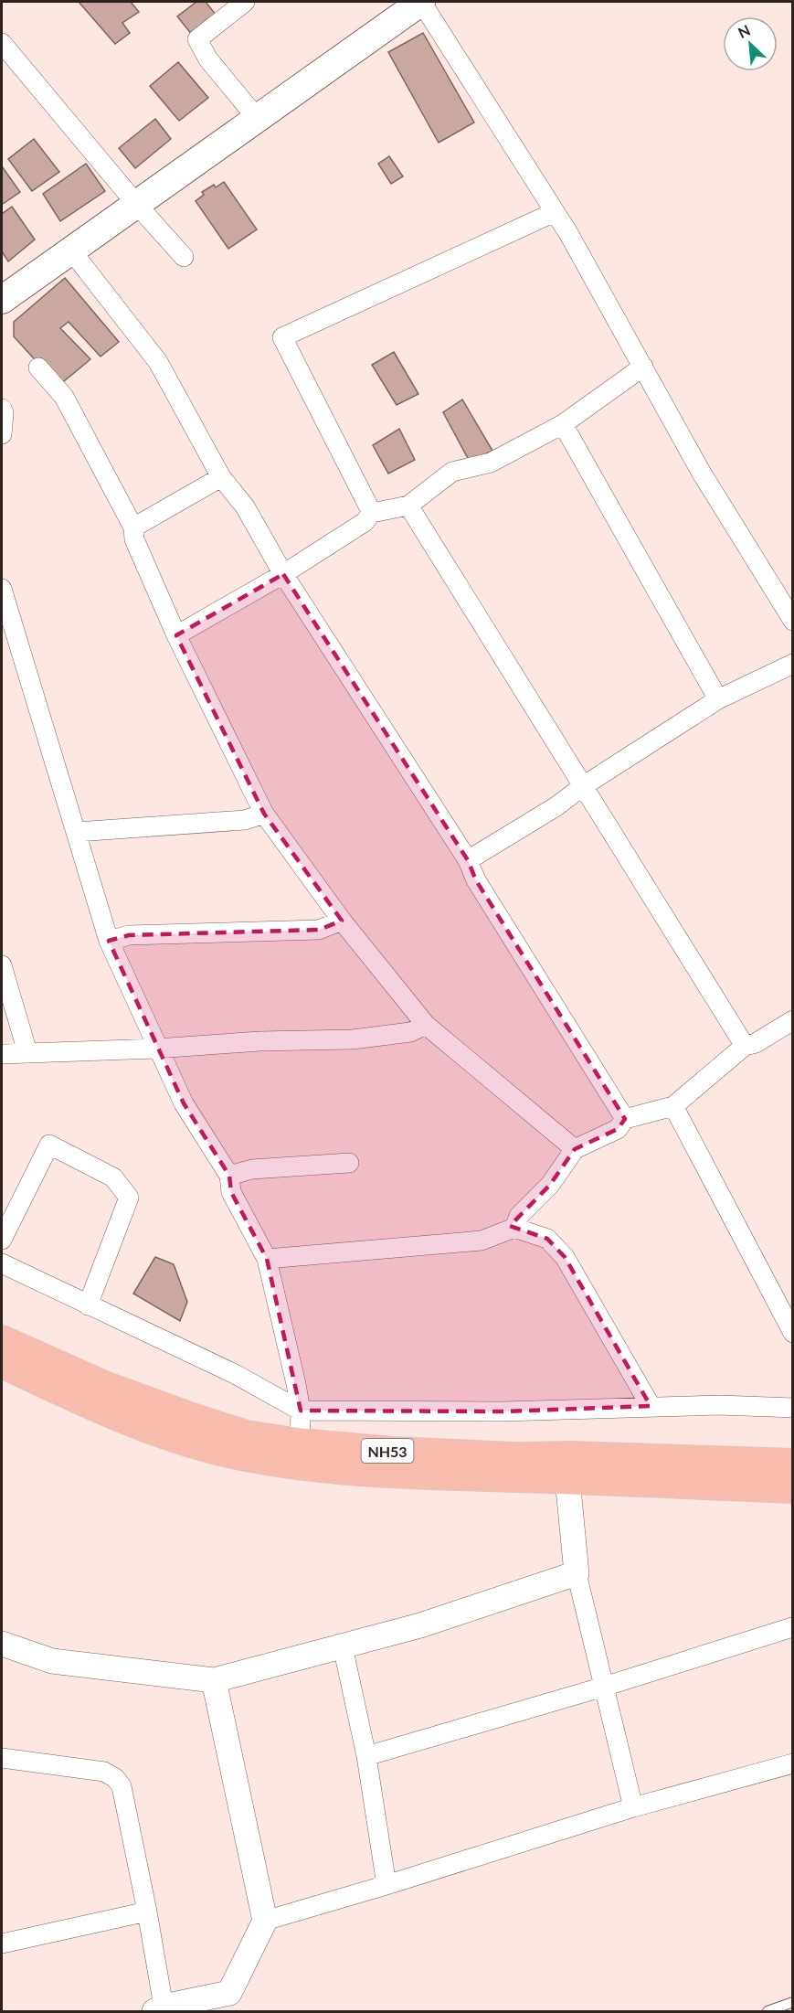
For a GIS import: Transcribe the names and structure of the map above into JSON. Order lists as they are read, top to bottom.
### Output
{
  "streets": {
    "highway": ["NH53"]
  },
  "north": "top left"
}
